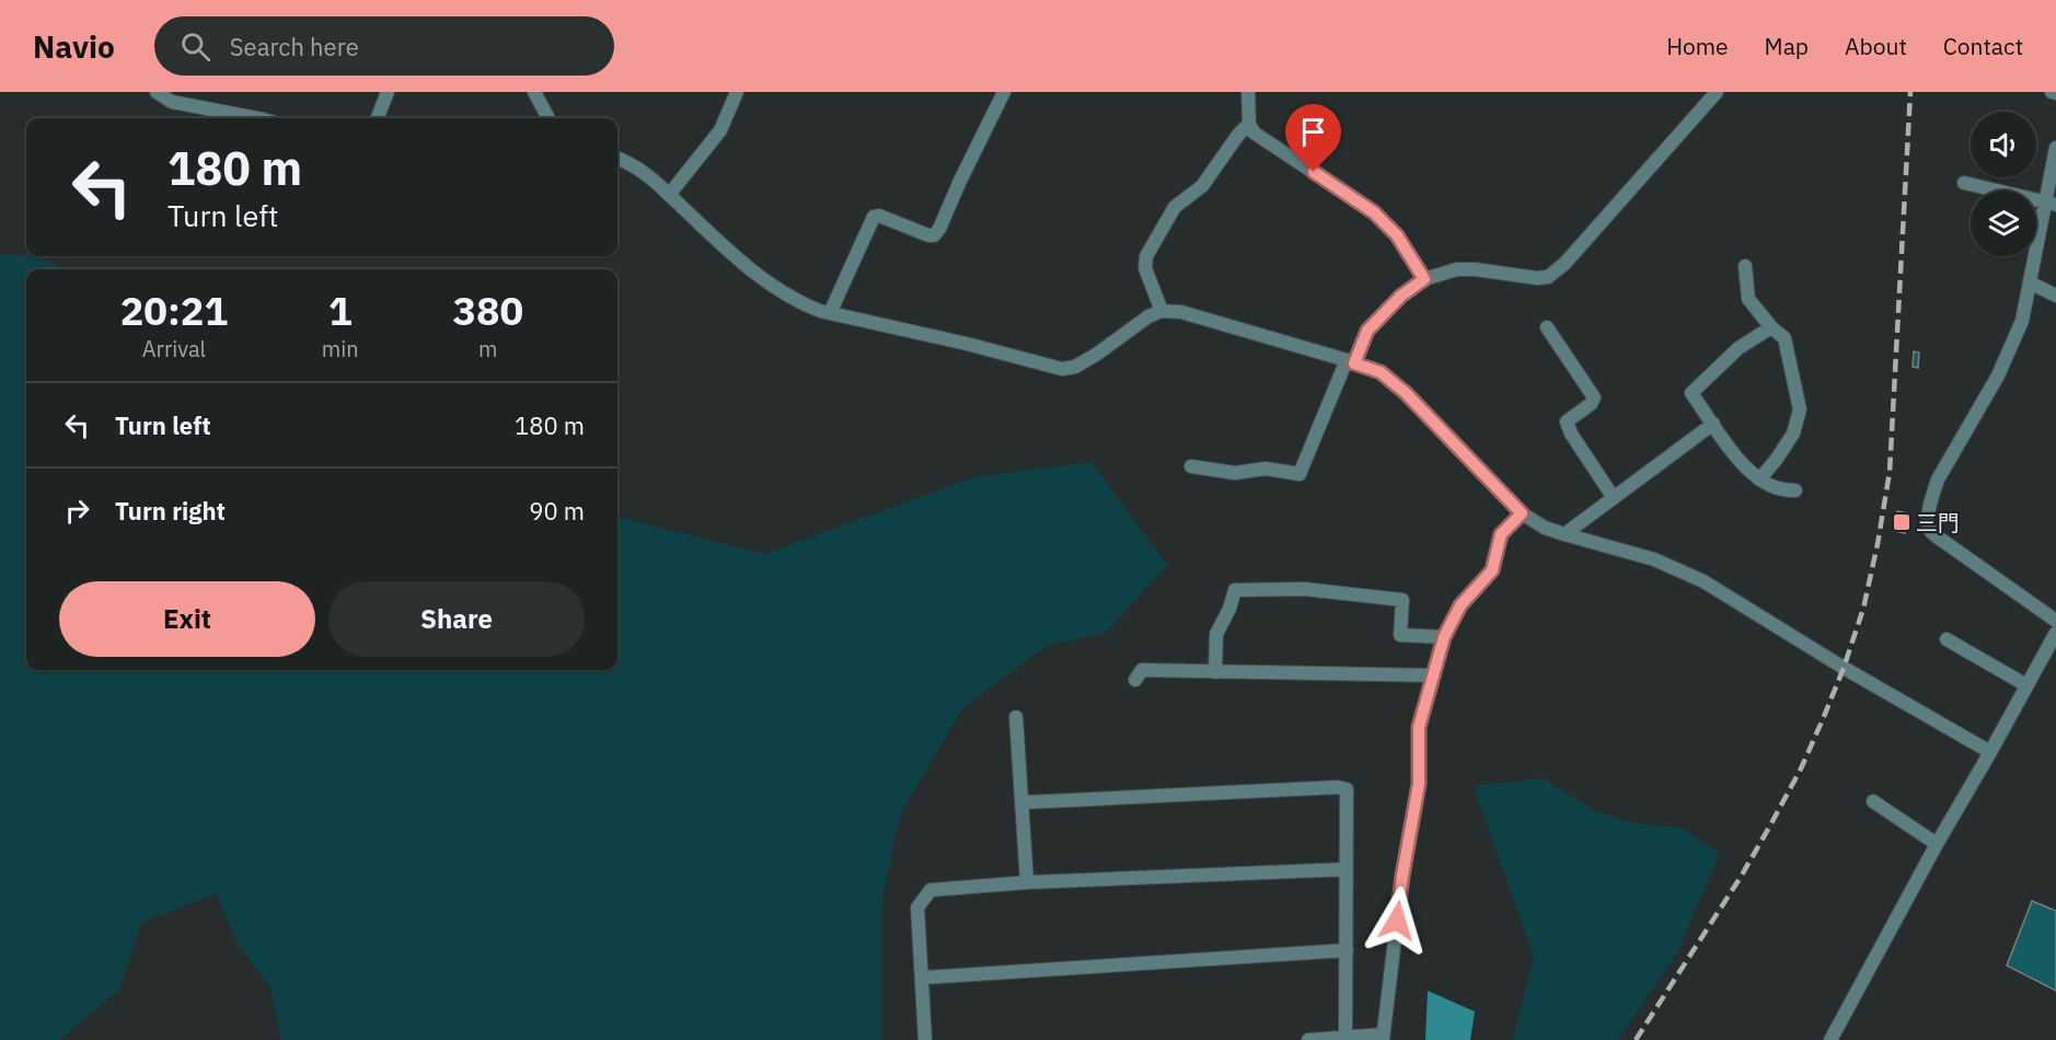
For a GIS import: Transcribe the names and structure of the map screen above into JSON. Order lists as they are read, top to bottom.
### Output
{
  "places": {
    "transit": ["三門"]
  },
  "page": {
    "header": "Navio",
    "search": "Search here",
    "nav": [
      "Home",
      "Map",
      "About",
      "Contact"
    ],
    "turn": ["180 m", "Turn left"],
    "eta": [
      "20:21",
      "Arrival",
      "1",
      "min",
      "380",
      "m"
    ],
    "list": [
      {
        "name": "Turn left",
        "value": "180 m"
      },
      {
        "name": "Turn right",
        "value": "90 m"
      }
    ],
    "buttons": ["Exit", "Share"]
  }
}
